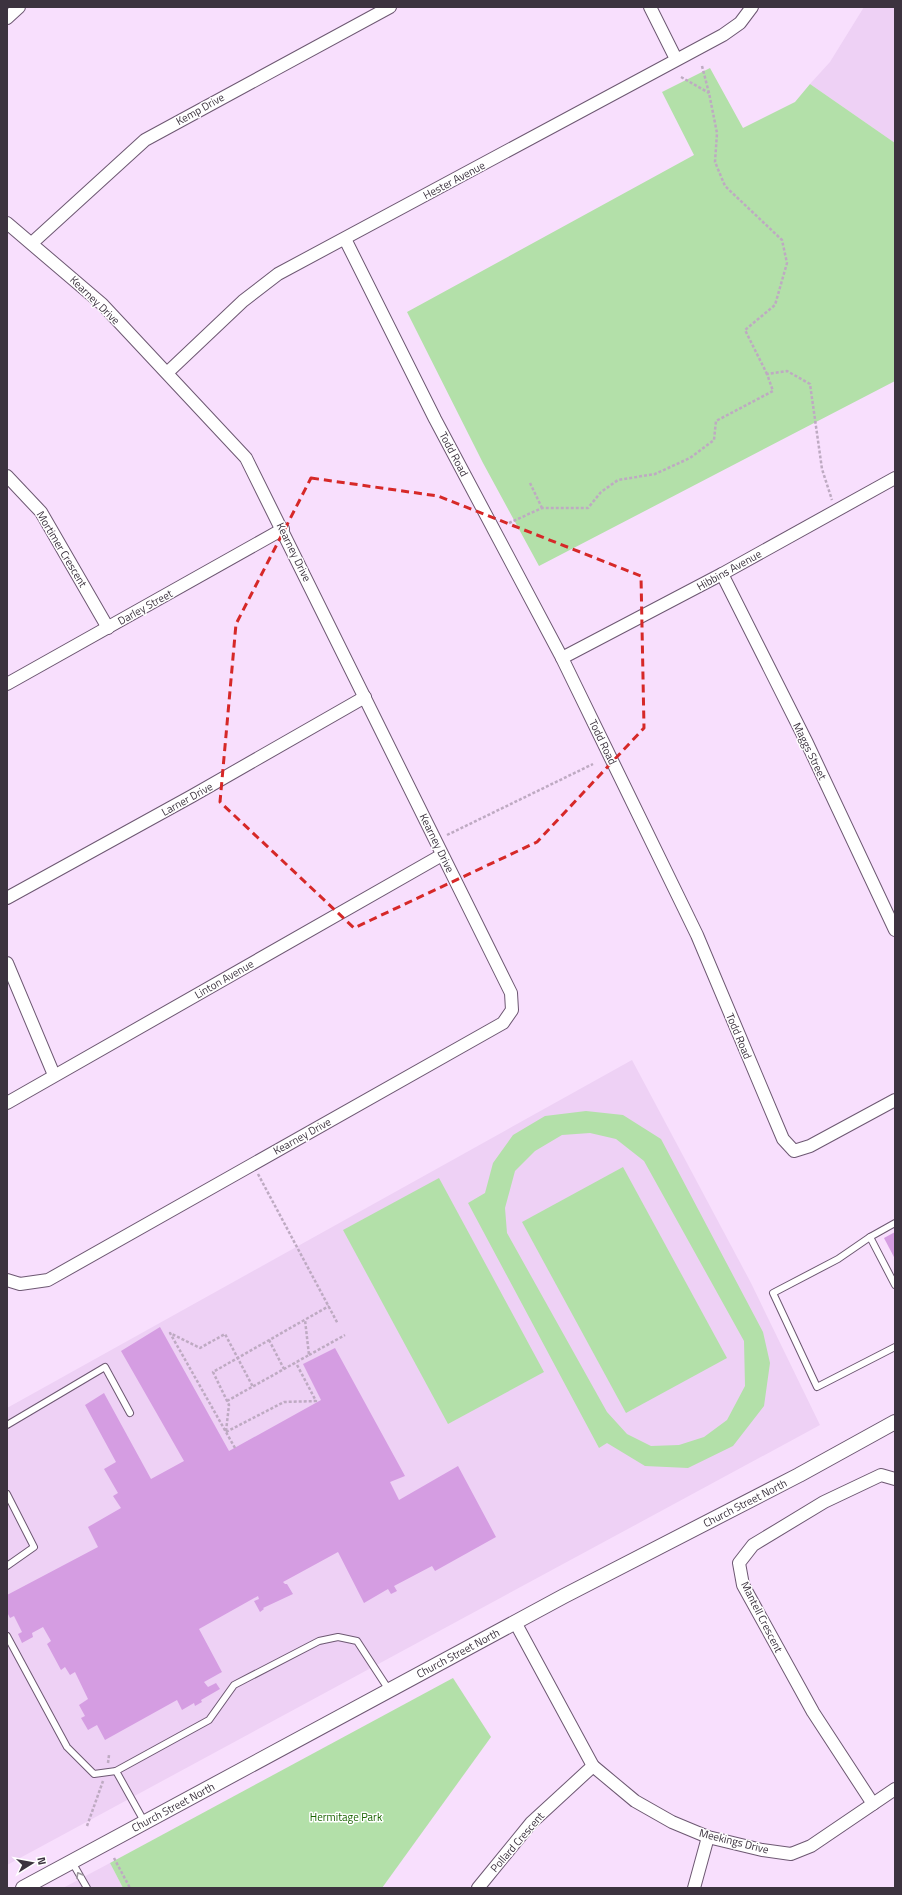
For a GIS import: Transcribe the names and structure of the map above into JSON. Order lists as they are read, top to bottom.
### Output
{
  "streets": {
    "street": [
      "Kemp Drive",
      "Hester Avenue",
      "Kearney Drive",
      "Todd Road",
      "Mortimer Crescent",
      "Hibbins Avenue",
      "Darley Street",
      "Maggs Street",
      "Larner Drive",
      "Linton Avenue",
      "Church Street North",
      "Mantell Crescent",
      "Meekings Drive",
      "Pollard Crescent"
    ]
  },
  "crossings": [
    ["Kemp Drive", "Kearney Drive"],
    ["Hester Avenue", "Kearney Drive"],
    ["Hester Avenue", "Todd Road"],
    ["Kearney Drive", "Darley Street"],
    ["Kearney Drive", "Larner Drive"],
    ["Kearney Drive", "Linton Avenue"],
    ["Todd Road", "Hibbins Avenue"],
    ["Mortimer Crescent", "Darley Street"],
    ["Hibbins Avenue", "Maggs Street"],
    ["Church Street North", "Meekings Drive"],
    ["Mantell Crescent", "Meekings Drive"],
    ["Meekings Drive", "Pollard Crescent"]
  ],
  "parks": ["Hermitage Park"],
  "north": "right"
}
